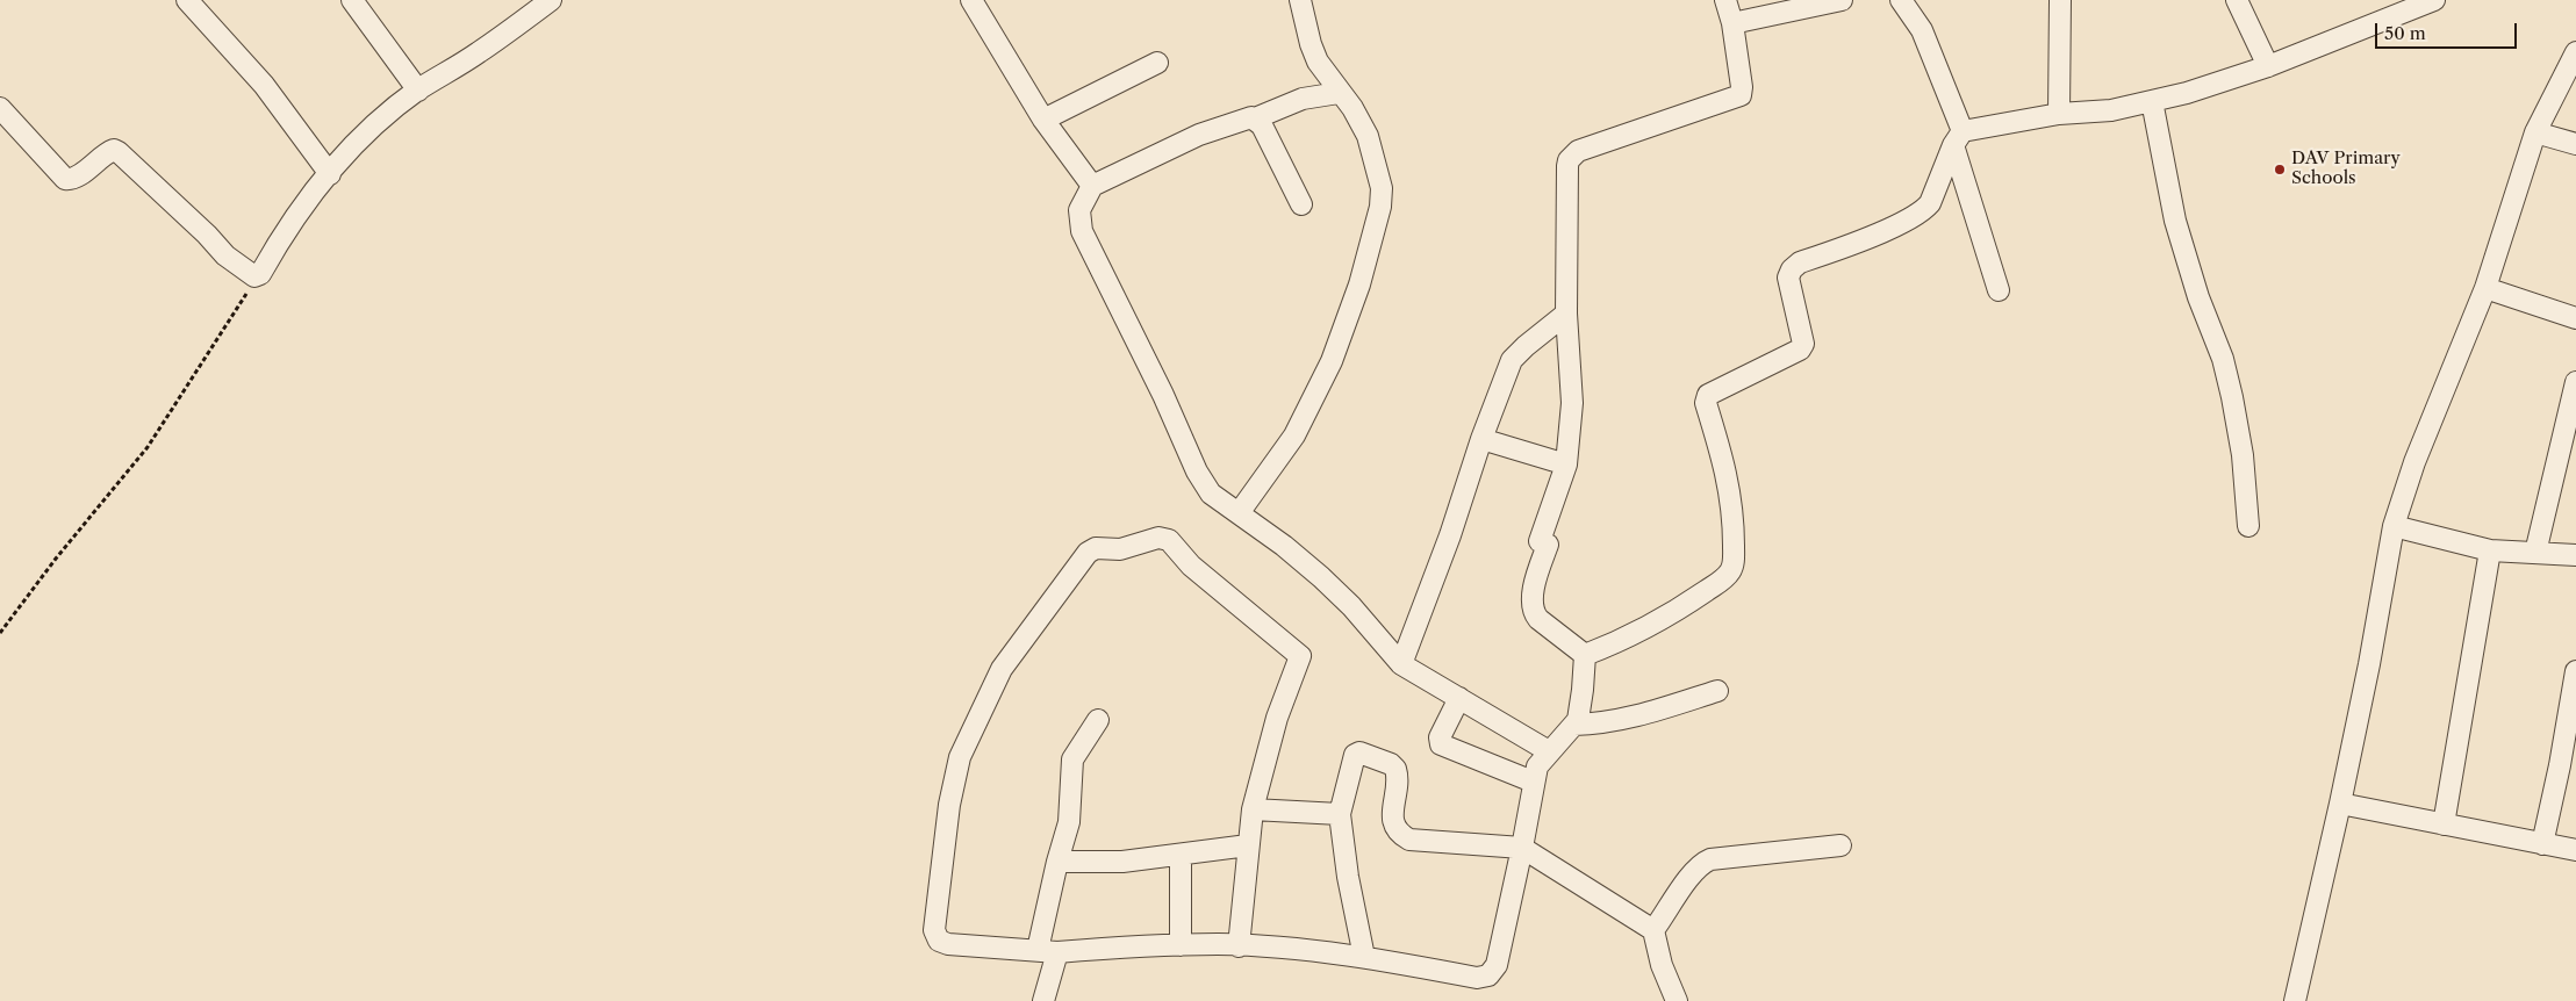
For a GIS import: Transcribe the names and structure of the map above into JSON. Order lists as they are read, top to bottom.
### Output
{
  "places": ["DAV Primary Schools"],
  "scale_bar": "50 m"
}
